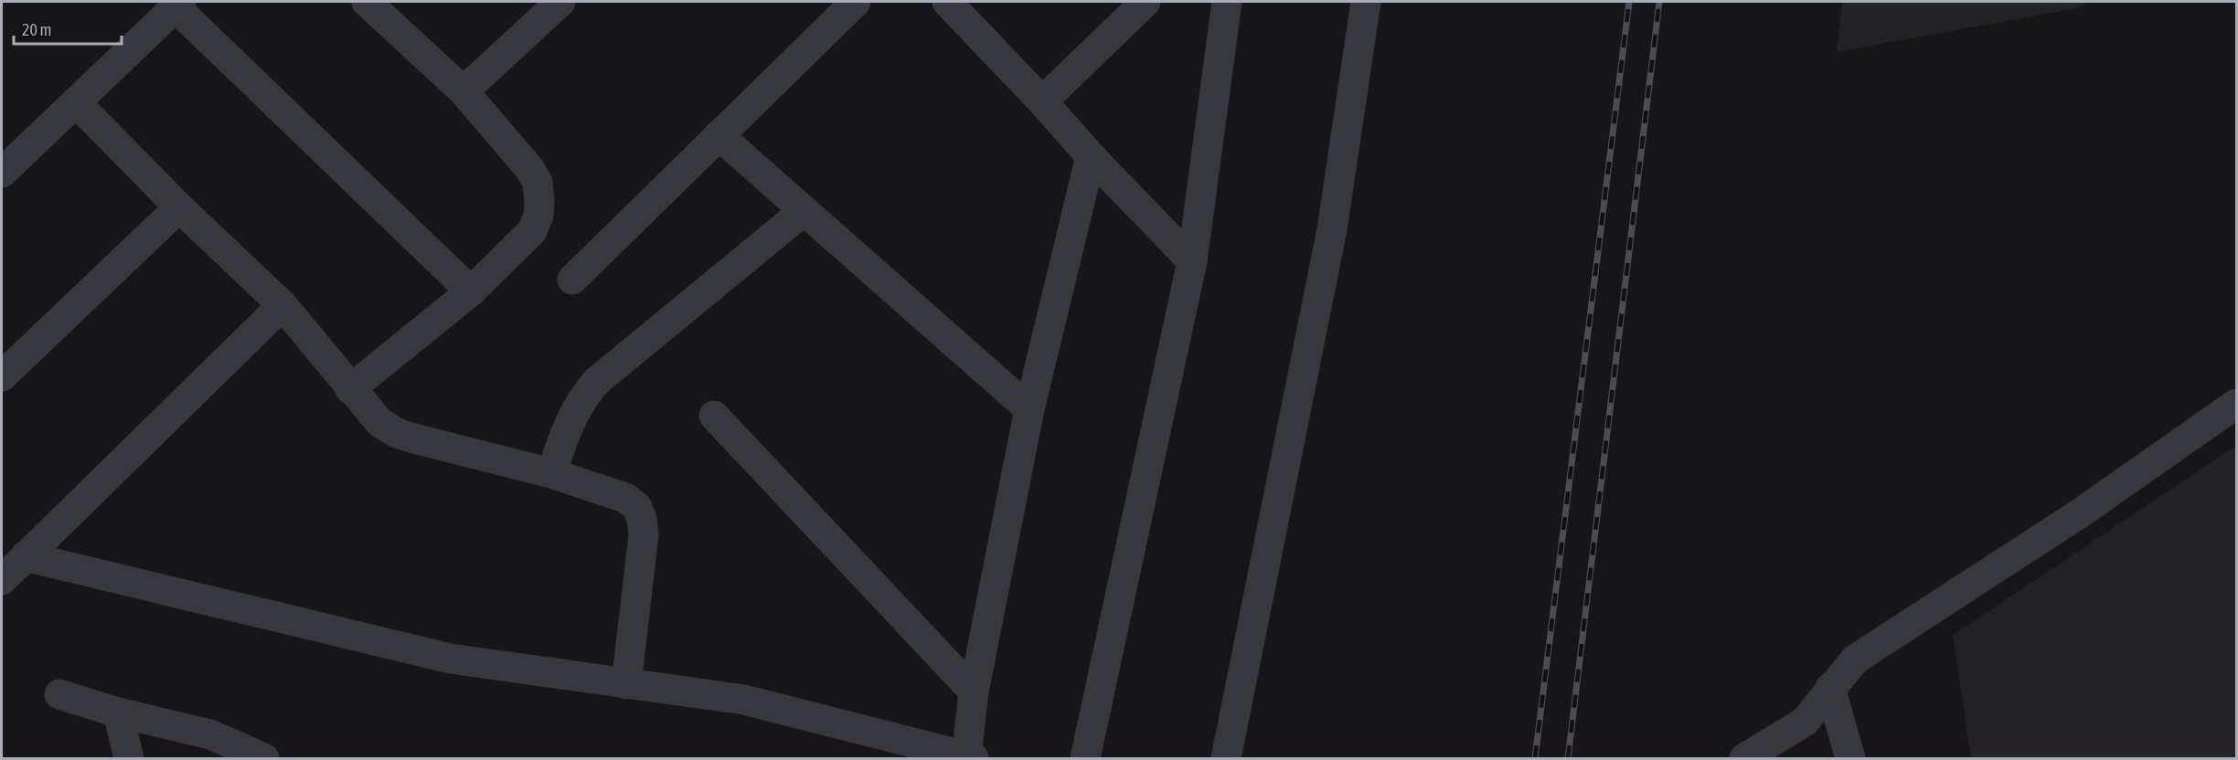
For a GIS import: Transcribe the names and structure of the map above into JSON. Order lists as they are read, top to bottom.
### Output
{
  "scale_bar": "20 m"
}
